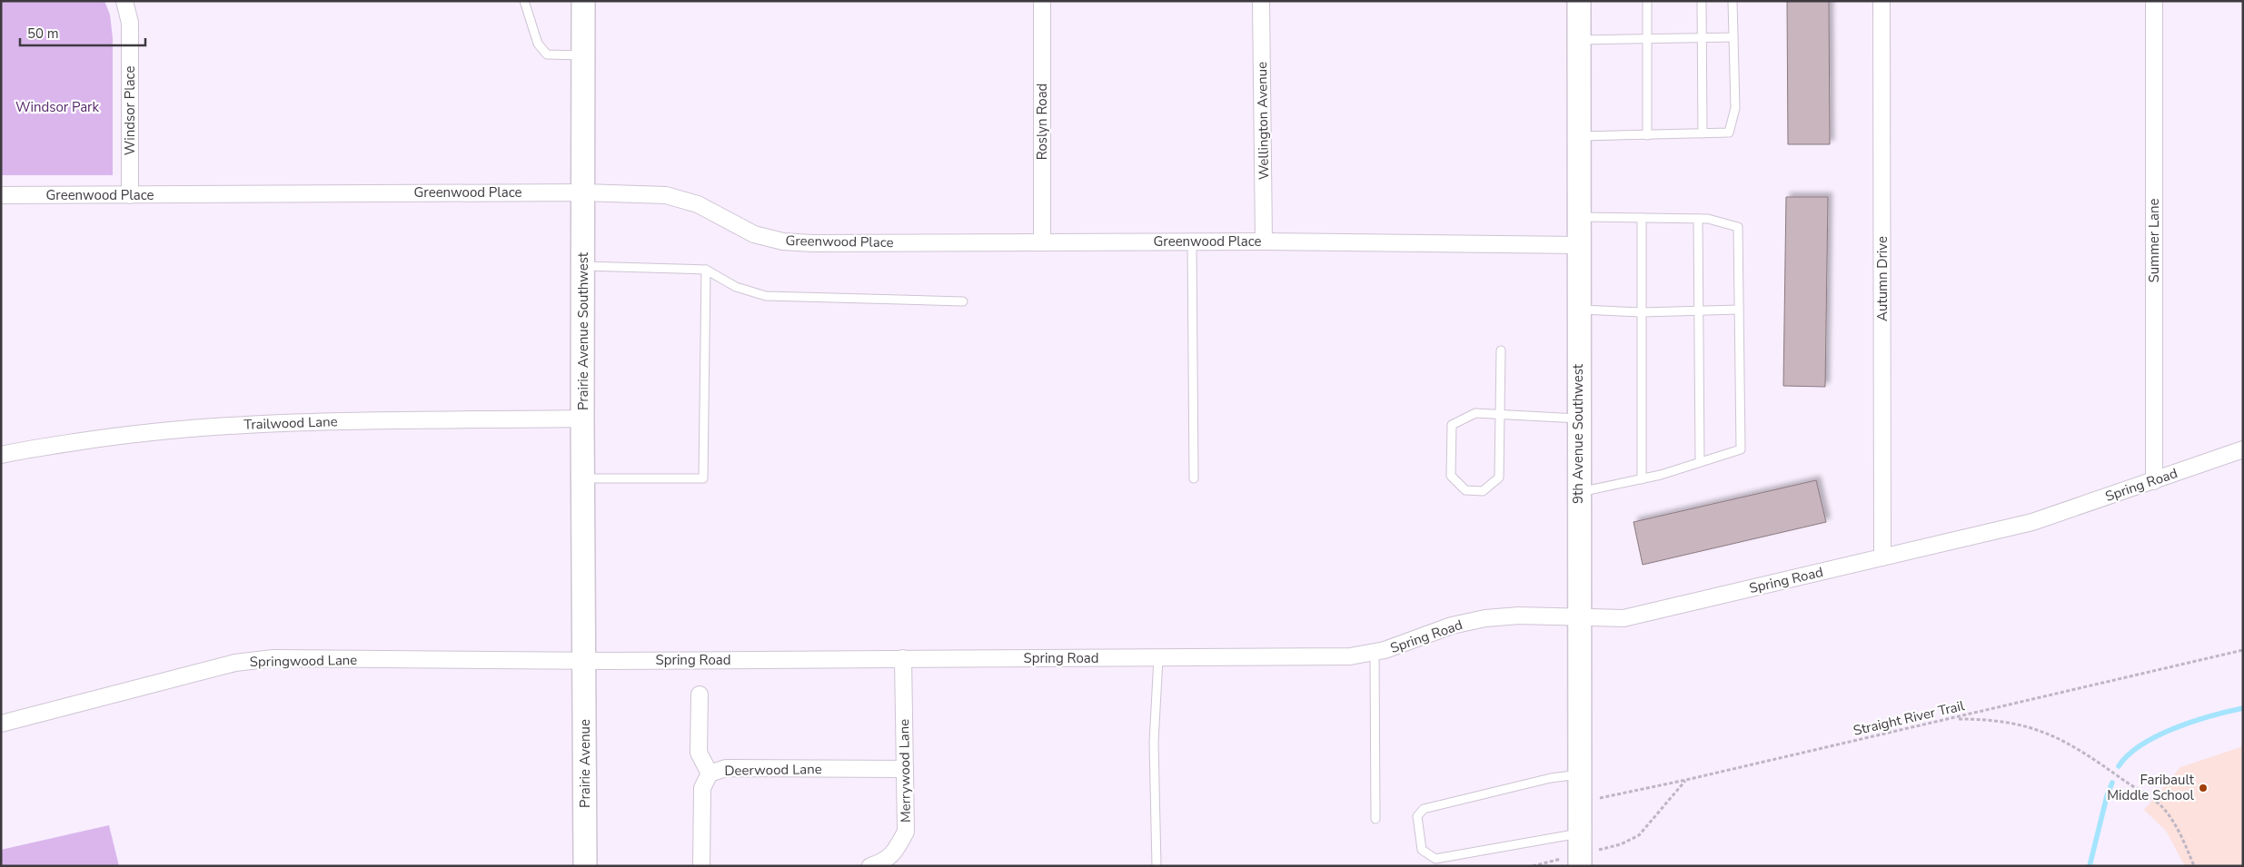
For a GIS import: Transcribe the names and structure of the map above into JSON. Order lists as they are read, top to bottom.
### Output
{
  "streets": {
    "street": [
      "Windsor Place",
      "Wellington Avenue",
      "Roslyn Road",
      "Greenwood Place",
      "Summer Lane",
      "Autumn Drive",
      "Prairie Avenue Southwest",
      "Trailwood Lane",
      "9th Avenue Southwest",
      "Spring Road",
      "Springwood Lane",
      "Prairie Avenue",
      "Deerwood Lane",
      "Merrywood Lane"
    ],
    "path": ["Straight River Trail"]
  },
  "crossings": [
    ["Windsor Place", "Greenwood Place"],
    ["Wellington Avenue", "Greenwood Place"],
    ["Roslyn Road", "Greenwood Place"],
    ["Greenwood Place", "Prairie Avenue Southwest"],
    ["Greenwood Place", "9th Avenue Southwest"],
    ["Summer Lane", "Spring Road"],
    ["Autumn Drive", "Spring Road"],
    ["Prairie Avenue Southwest", "Trailwood Lane"],
    ["Prairie Avenue Southwest", "Spring Road"],
    ["Prairie Avenue Southwest", "Springwood Lane"],
    ["Prairie Avenue Southwest", "Prairie Avenue"],
    ["9th Avenue Southwest", "Spring Road"],
    ["9th Avenue Southwest", "Straight River Trail"],
    ["Spring Road", "Springwood Lane"],
    ["Spring Road", "Prairie Avenue"],
    ["Spring Road", "Merrywood Lane"],
    ["Springwood Lane", "Prairie Avenue"],
    ["Deerwood Lane", "Merrywood Lane"]
  ],
  "parks": ["Windsor Park"],
  "places": ["Faribault Middle School"],
  "scale_bar": "50 m"
}
